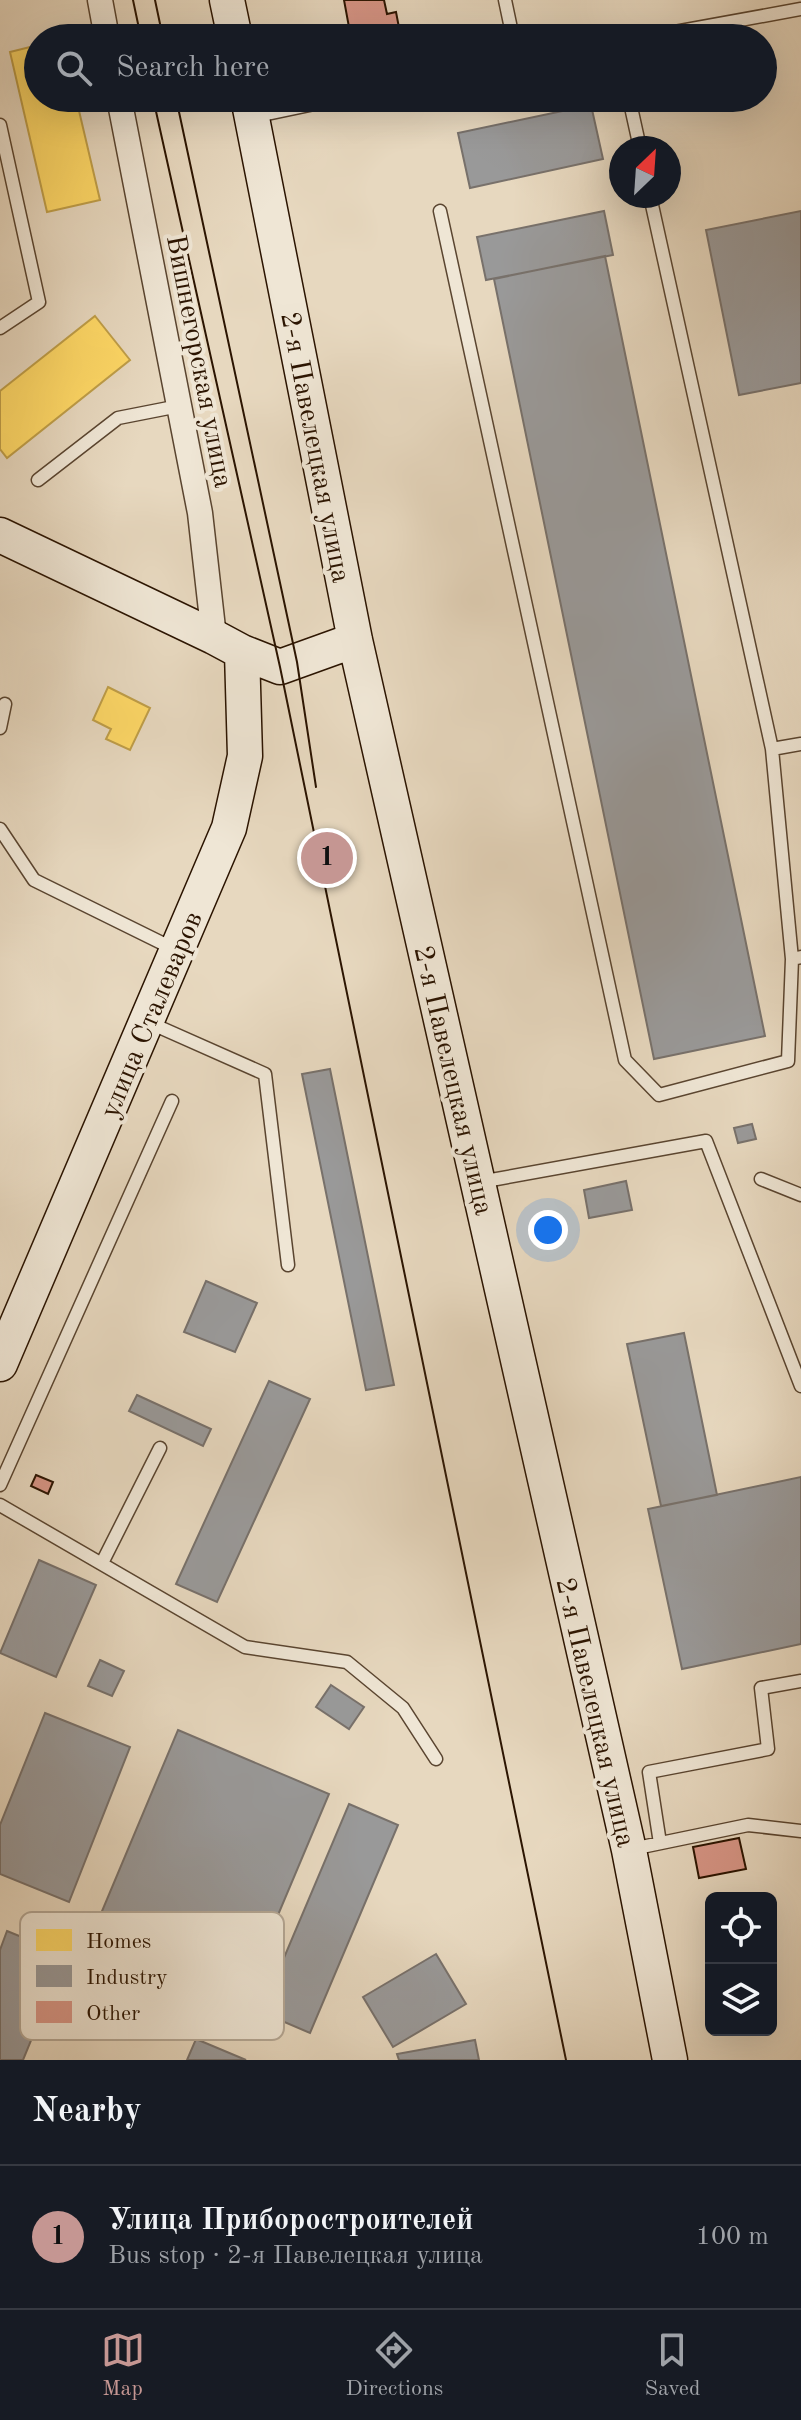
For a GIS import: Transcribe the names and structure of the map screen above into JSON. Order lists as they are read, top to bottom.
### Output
{
  "streets": {
    "main road": ["2-я Павелецкая улица", "улица Сталеваров"],
    "street": ["Вишнегорская улица"]
  },
  "crossings": [
    ["Вишнегорская улица", "улица Сталеваров"]
  ],
  "legend": ["Homes", "Industry", "Other"],
  "north": "top right",
  "page": {
    "search": "Search here",
    "pins": "1",
    "heading": "Nearby",
    "list": [
      {
        "mark": "1",
        "name": "Улица Приборостроителей",
        "note": "Bus stop · 2-я Павелецкая улица",
        "value": "100 m"
      }
    ],
    "nav": ["Map", "Directions", "Saved"]
  }
}
